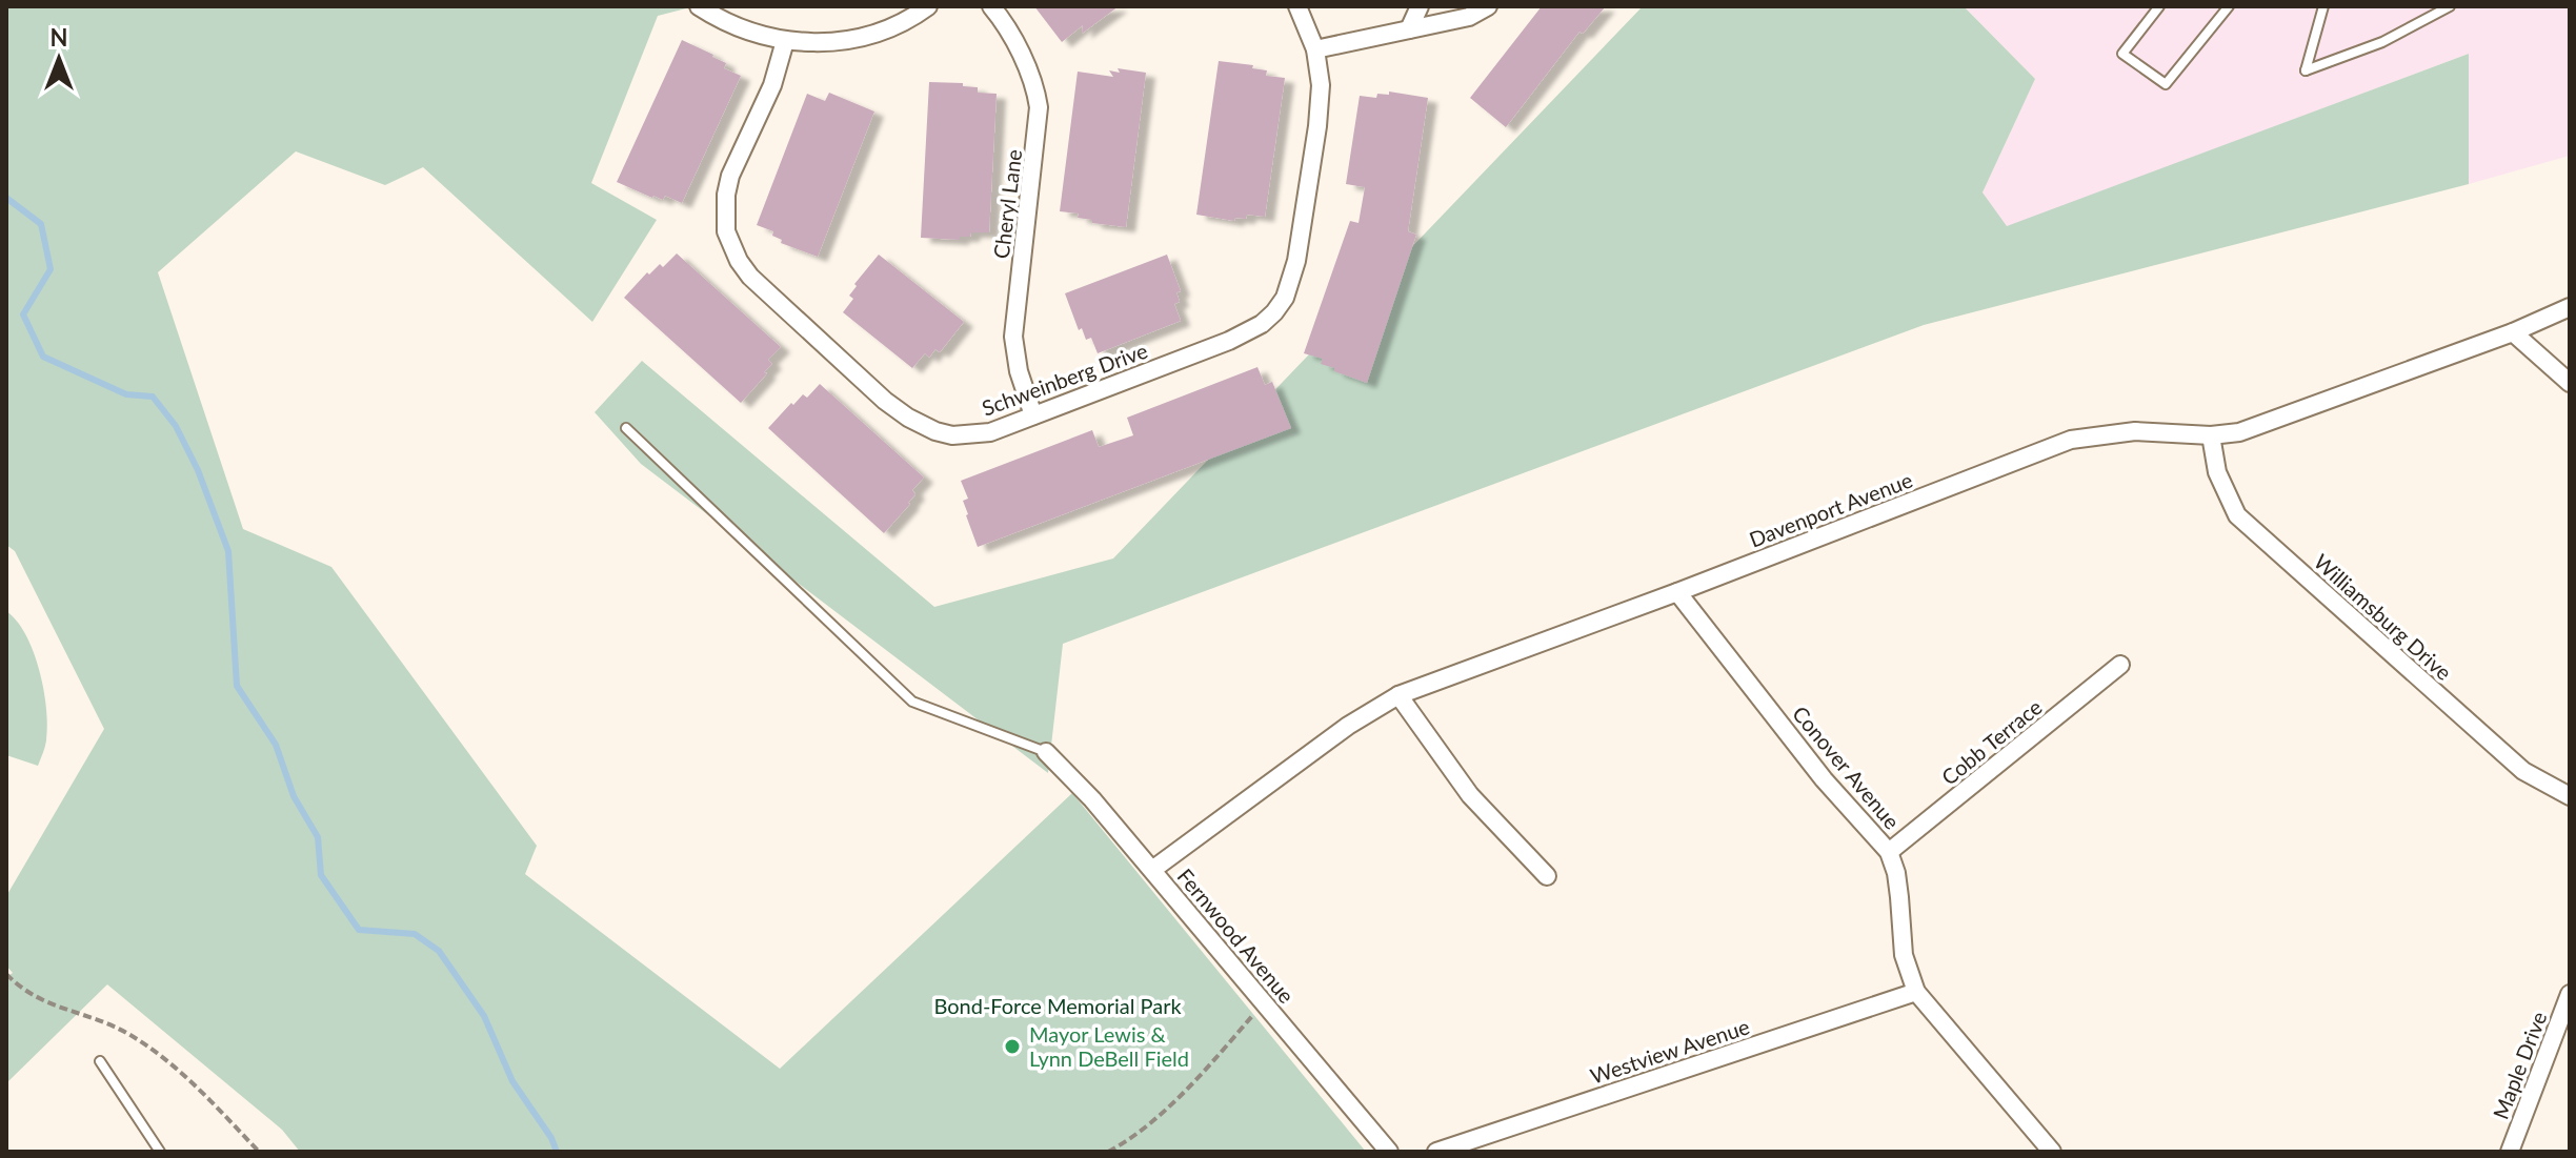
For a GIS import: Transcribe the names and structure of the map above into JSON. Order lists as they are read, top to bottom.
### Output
{
  "streets": {
    "street": [
      "Cheryl Lane",
      "Schweinberg Drive",
      "Davenport Avenue",
      "Williamsburg Drive",
      "Cobb Terrace",
      "Conover Avenue",
      "Fernwood Avenue",
      "Westview Avenue",
      "Maple Drive"
    ]
  },
  "crossings": [
    ["Cheryl Lane", "Schweinberg Drive"],
    ["Davenport Avenue", "Williamsburg Drive"],
    ["Davenport Avenue", "Conover Avenue"],
    ["Davenport Avenue", "Fernwood Avenue"],
    ["Cobb Terrace", "Conover Avenue"],
    ["Conover Avenue", "Westview Avenue"]
  ],
  "parks": ["Bond-Force Memorial Park"],
  "places": ["Mayor Lewis & Lynn DeBell Field"],
  "north": "top"
}
